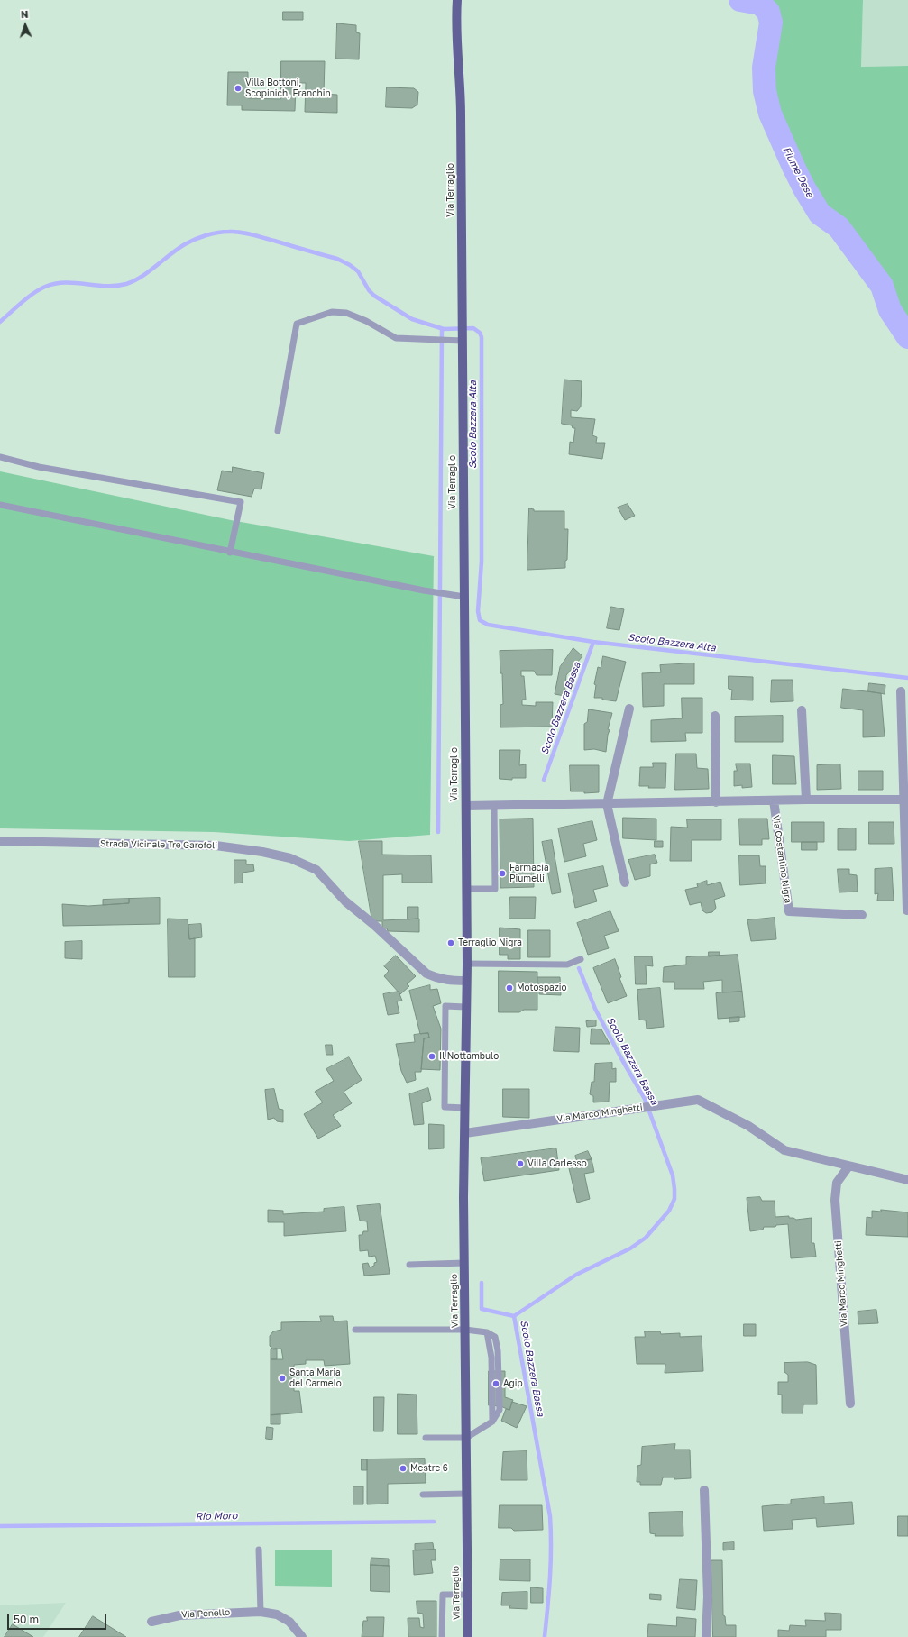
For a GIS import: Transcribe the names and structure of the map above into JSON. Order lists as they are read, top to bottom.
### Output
{
  "streets": {
    "main road": ["Via Terraglio"],
    "street": [
      "Strada Vicinale Tre Garofoli",
      "Via Costantino Nigra",
      "Via Marco Minghetti",
      "Via Penello"
    ]
  },
  "crossings": [
    ["Via Terraglio", "Strada Vicinale Tre Garofoli"],
    ["Via Terraglio", "Via Marco Minghetti"]
  ],
  "water": [
    "Fiume Dese",
    "Scolo Bazzera Alta",
    "Scolo Bazzera Bassa",
    "Rio Moro"
  ],
  "places": [
    "Villa Bottoni, Scopinich, Franchin",
    "Farmacia Piumelli",
    "Terraglio Nigra",
    "Motospazio",
    "Il Nottambulo",
    "Villa Carlesso",
    "Santa Maria del Carmelo",
    "Agip",
    "Mestre 6"
  ],
  "scale_bar": "50 m",
  "north": "top"
}
